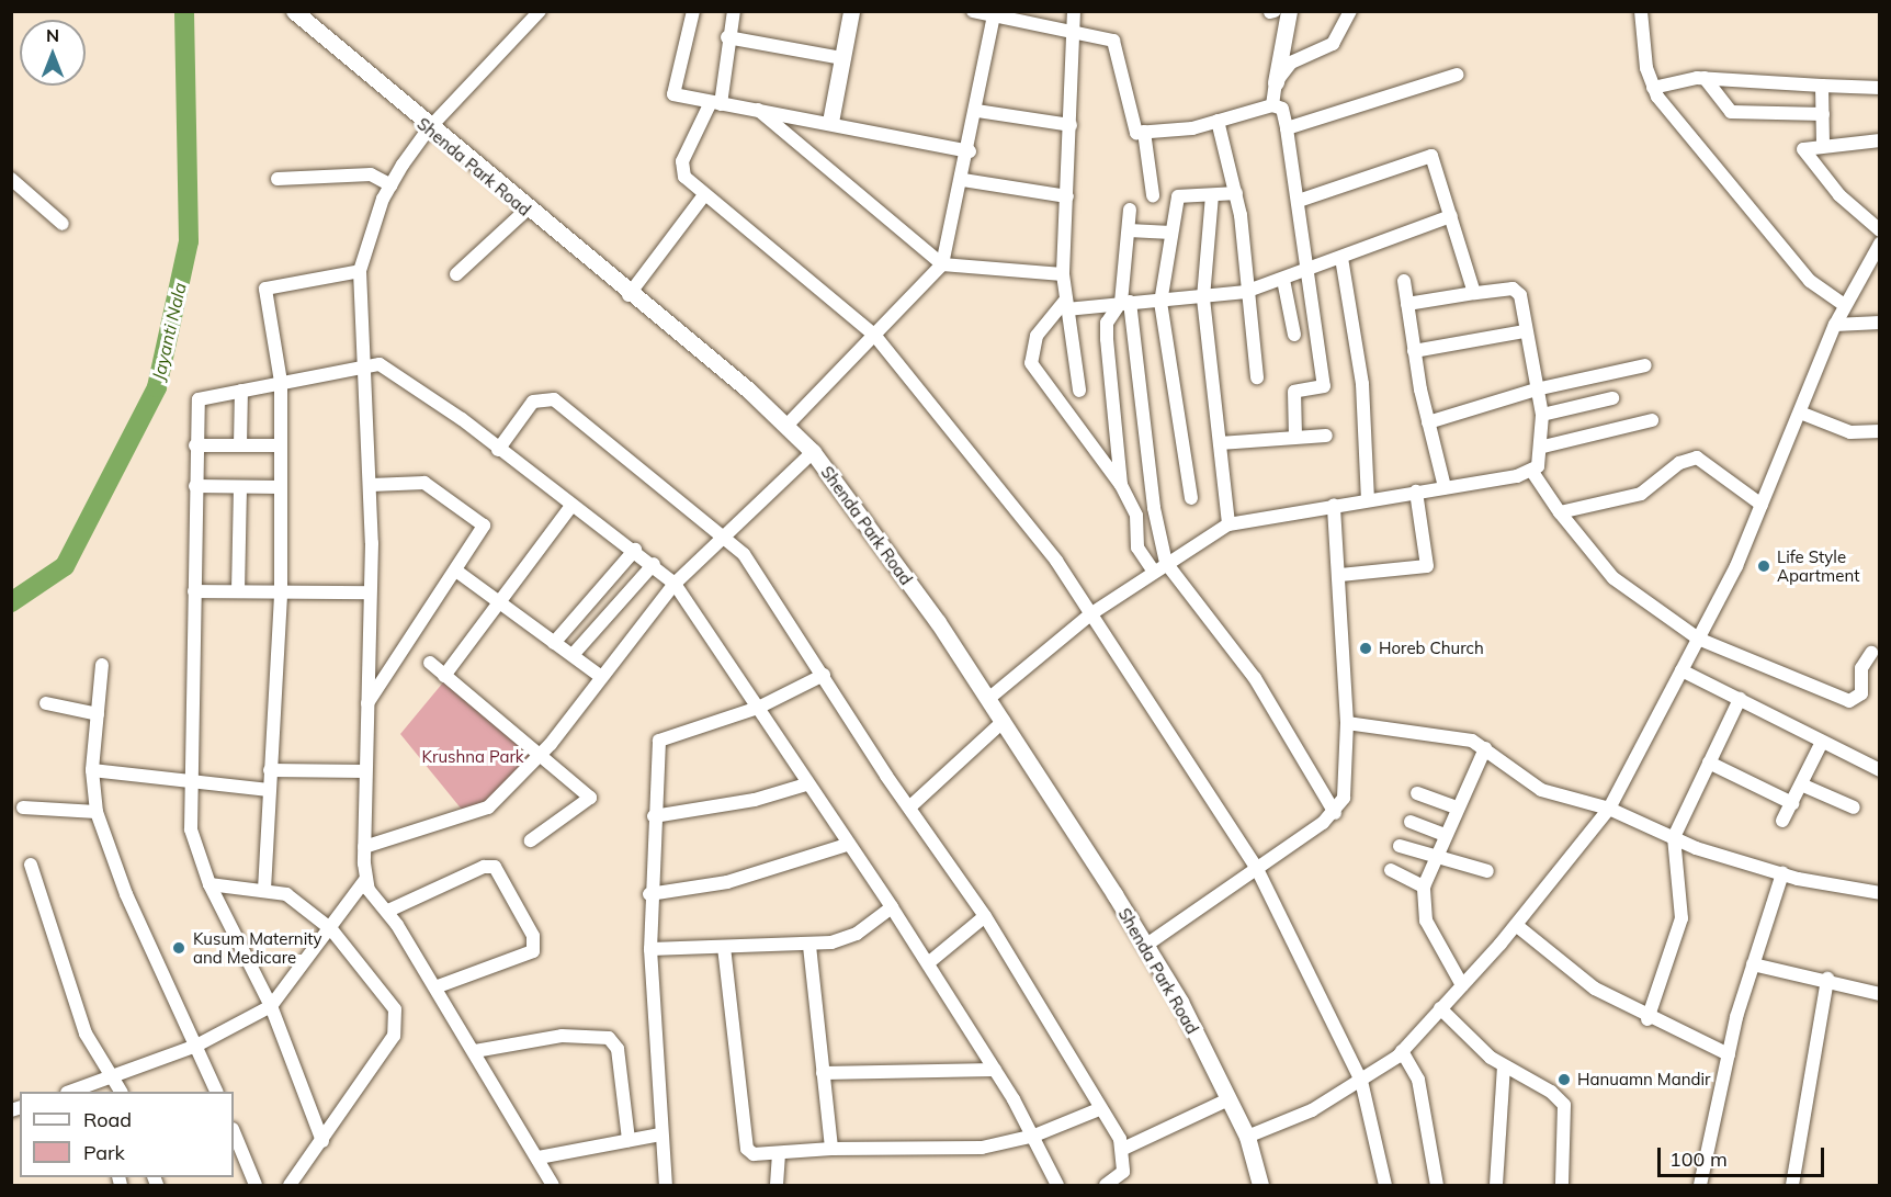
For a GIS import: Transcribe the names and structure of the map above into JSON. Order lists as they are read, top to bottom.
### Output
{
  "streets": {
    "main road": ["Shenda Park Road"]
  },
  "water": ["Jayanti Nala"],
  "parks": ["Krushna Park"],
  "places": [
    "Life Style Apartment",
    "Horeb Church",
    "Kusum Maternity and Medicare",
    "Hanuamn Mandir"
  ],
  "legend": ["Road", "Park"],
  "scale_bar": "100 m",
  "north": "top"
}
